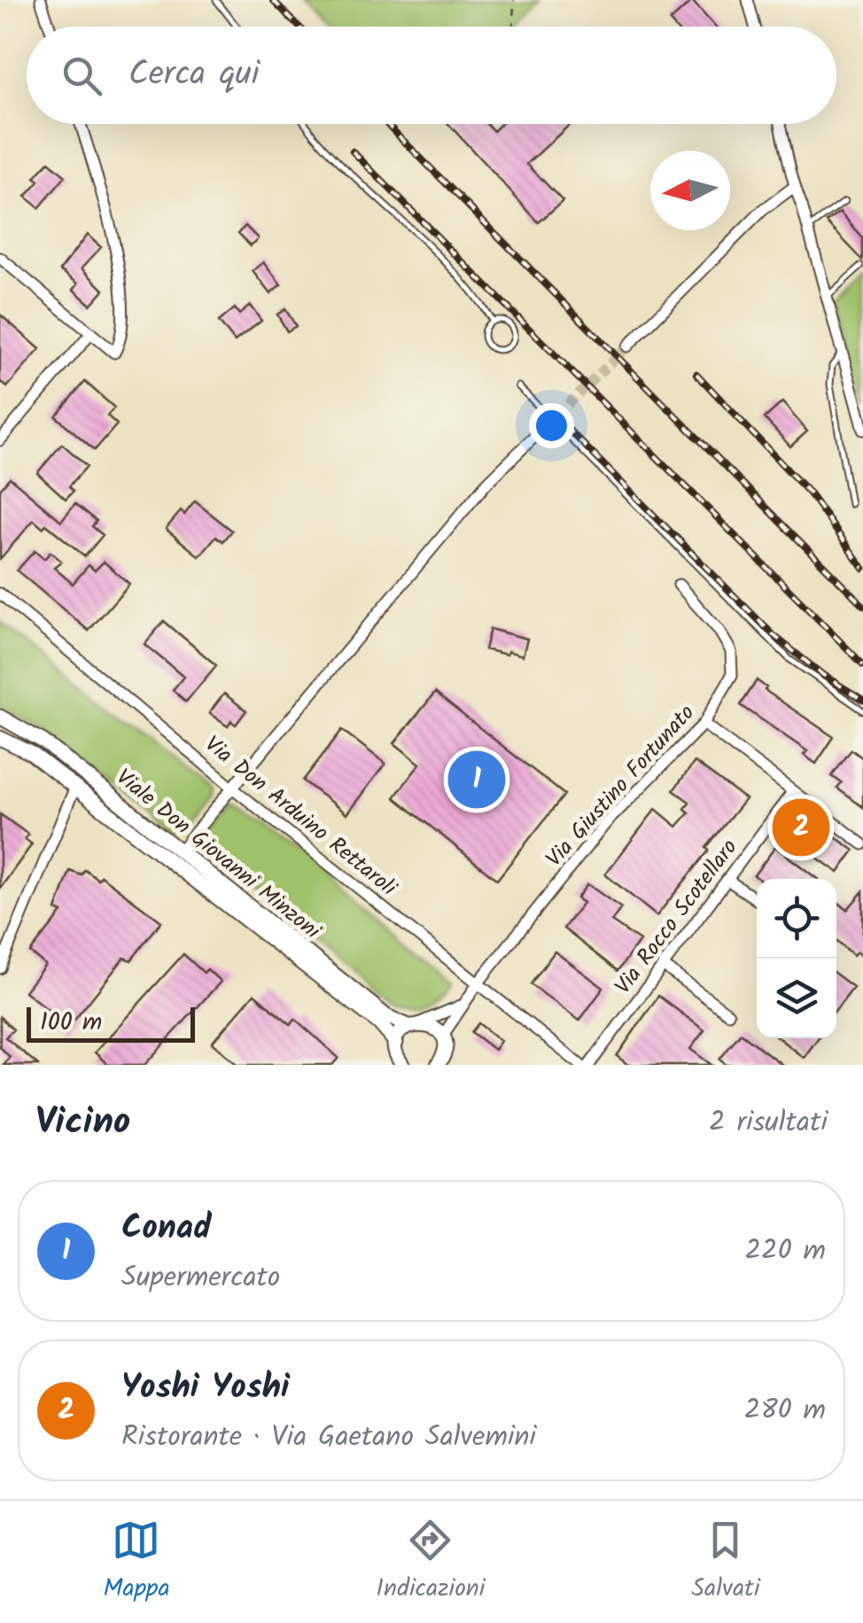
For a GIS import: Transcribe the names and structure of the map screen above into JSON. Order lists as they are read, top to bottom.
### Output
{
  "streets": {
    "main road": ["Viale Don Giovanni Minzoni"],
    "street": ["Via Giustino Fortunato", "Via Don Arduino Rettaroli", "Via Rocco Scotellaro"]
  },
  "crossings": [
    ["Via Giustino Fortunato", "Via Don Arduino Rettaroli"],
    ["Via Giustino Fortunato", "Viale Don Giovanni Minzoni"]
  ],
  "scale_bar": "100 m",
  "north": "left",
  "page": {
    "search": "Cerca qui",
    "pins": ["1", "2"],
    "scale": "100 m",
    "heading": ["Vicino", "2 risultati"],
    "list": [
      {
        "mark": "1",
        "name": "Conad",
        "note": "Supermercato",
        "value": "220 m"
      },
      {
        "mark": "2",
        "name": "Yoshi Yoshi",
        "note": "Ristorante · Via Gaetano Salvemini",
        "value": "280 m"
      }
    ],
    "nav": ["Mappa", "Indicazioni", "Salvati"]
  }
}
